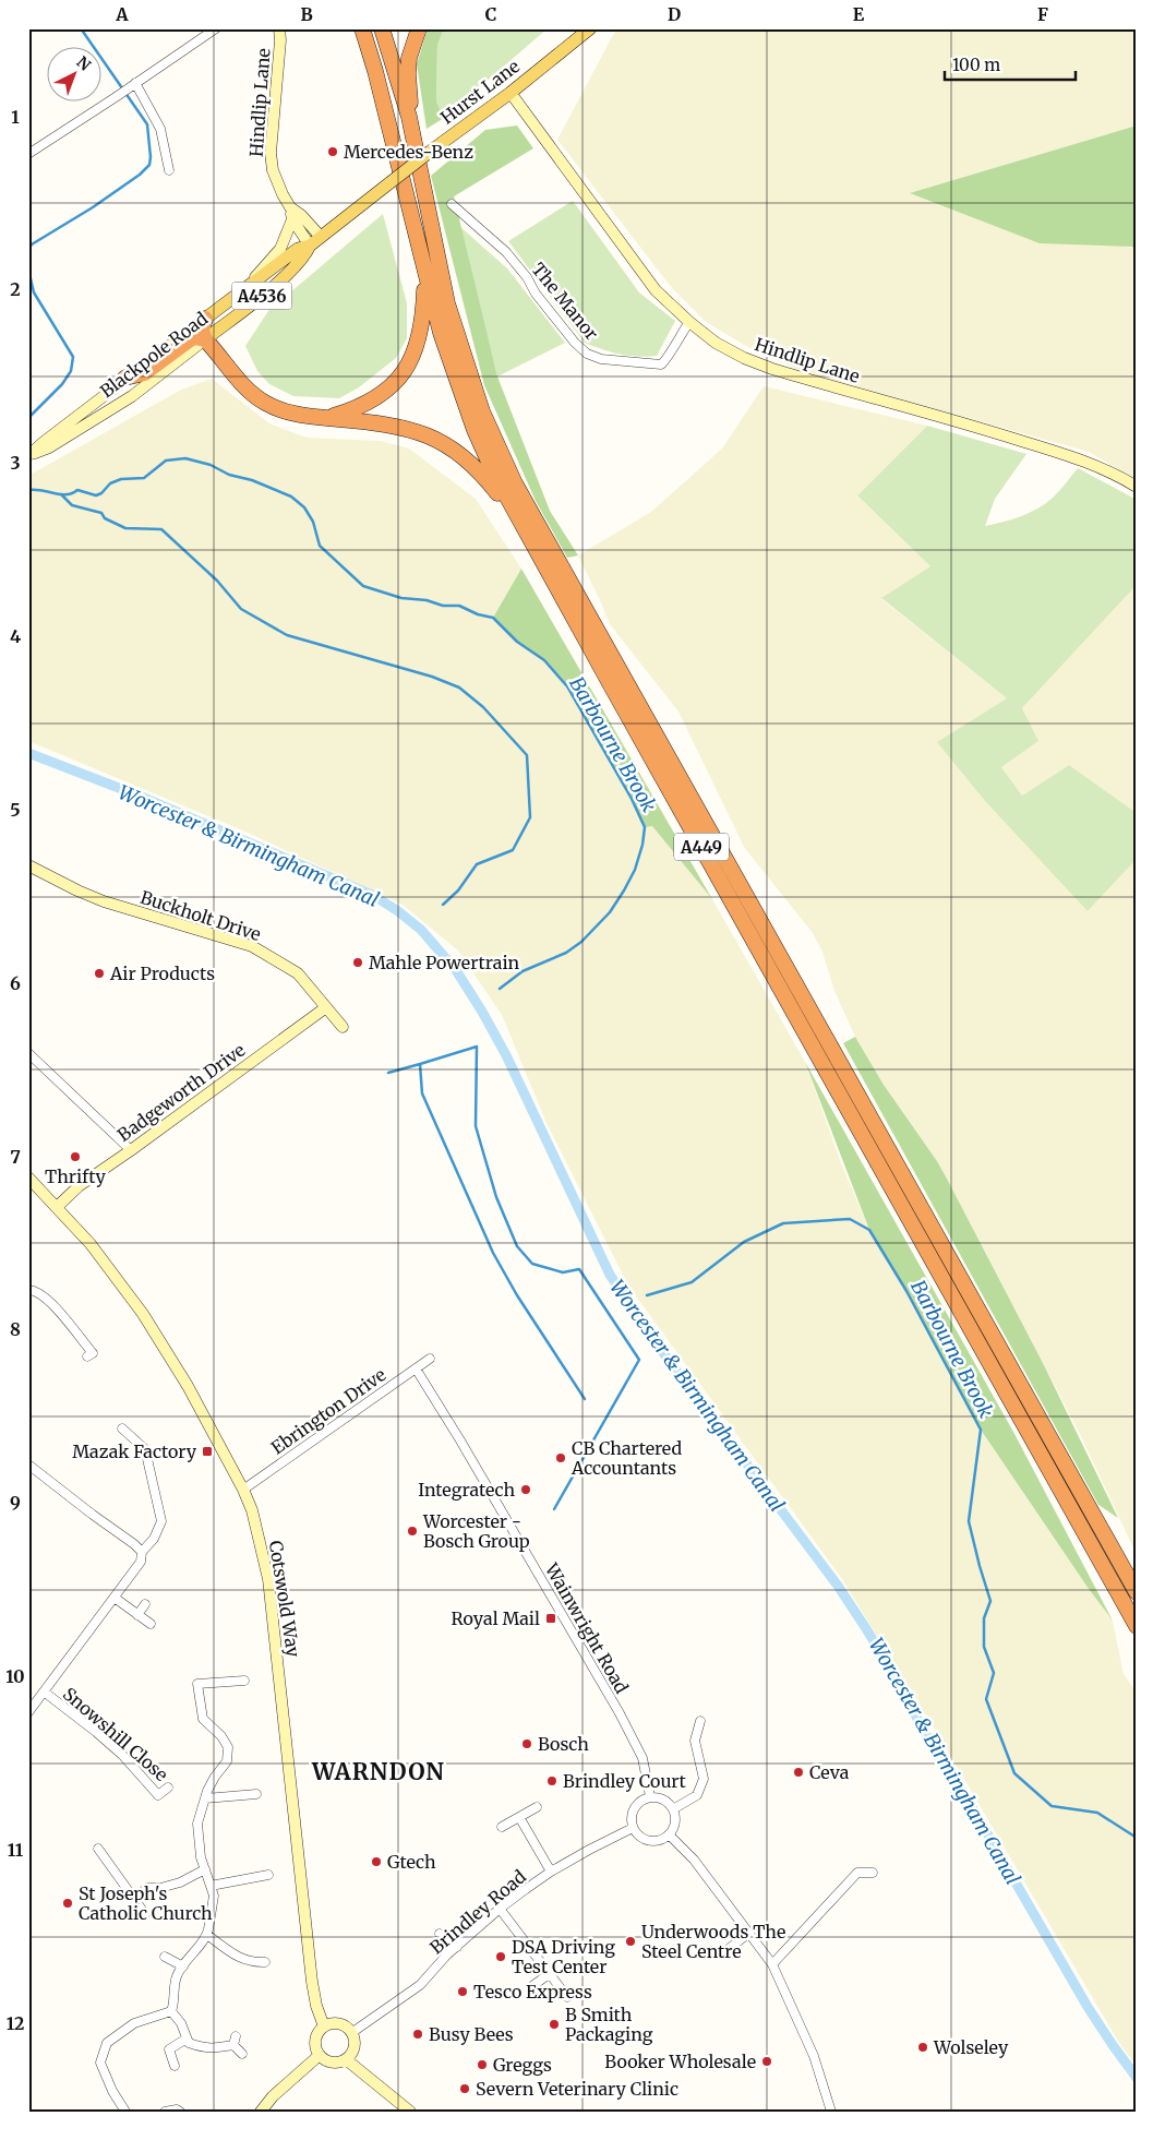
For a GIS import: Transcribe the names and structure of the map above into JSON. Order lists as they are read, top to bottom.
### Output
{
  "streets": {
    "highway": ["A449"],
    "main road": ["Hurst Lane", "A4536", "Blackpole Road"],
    "street": [
      "Hindlip Lane",
      "The Manor",
      "Buckholt Drive",
      "Badgeworth Drive",
      "Ebrington Drive",
      "Cotswold Way",
      "Wainwright Road",
      "Snowshill Close",
      "Brindley Road"
    ]
  },
  "crossings": [
    ["Hurst Lane", "Hindlip Lane"],
    ["Hurst Lane", "Blackpole Road"],
    ["Hindlip Lane", "The Manor"],
    ["Hindlip Lane", "Blackpole Road"],
    ["Buckholt Drive", "Badgeworth Drive"],
    ["Badgeworth Drive", "Cotswold Way"],
    ["Ebrington Drive", "Cotswold Way"],
    ["Ebrington Drive", "Wainwright Road"],
    ["Cotswold Way", "Brindley Road"],
    ["Wainwright Road", "Brindley Road"]
  ],
  "districts": ["WARNDON"],
  "water": ["Barbourne Brook", "Worcester & Birmingham Canal"],
  "places": {
    "other": [
      "Mercedes-Benz",
      "Mahle Powertrain",
      "Air Products",
      "Thrifty",
      "CB Chartered Accountants",
      "Integratech",
      "Worcester - Bosch Group",
      "Bosch",
      "Ceva",
      "Brindley Court",
      "Gtech",
      "St Joseph's Catholic Church",
      "Underwoods The Steel Centre",
      "DSA Driving Test Center",
      "Tesco Express",
      "B Smith Packaging",
      "Busy Bees",
      "Wolseley",
      "Booker Wholesale",
      "Greggs",
      "Severn Veterinary Clinic"
    ],
    "transit": ["Mazak Factory", "Royal Mail"]
  },
  "scale_bar": "100 m",
  "north": "top right",
  "grid": {
    "columns": [
      "A",
      "B",
      "C",
      "D",
      "E",
      "F"
    ],
    "rows": [
      "1",
      "2",
      "3",
      "4",
      "5",
      "6",
      "7",
      "8",
      "9",
      "10",
      "11",
      "12"
    ]
  }
}
